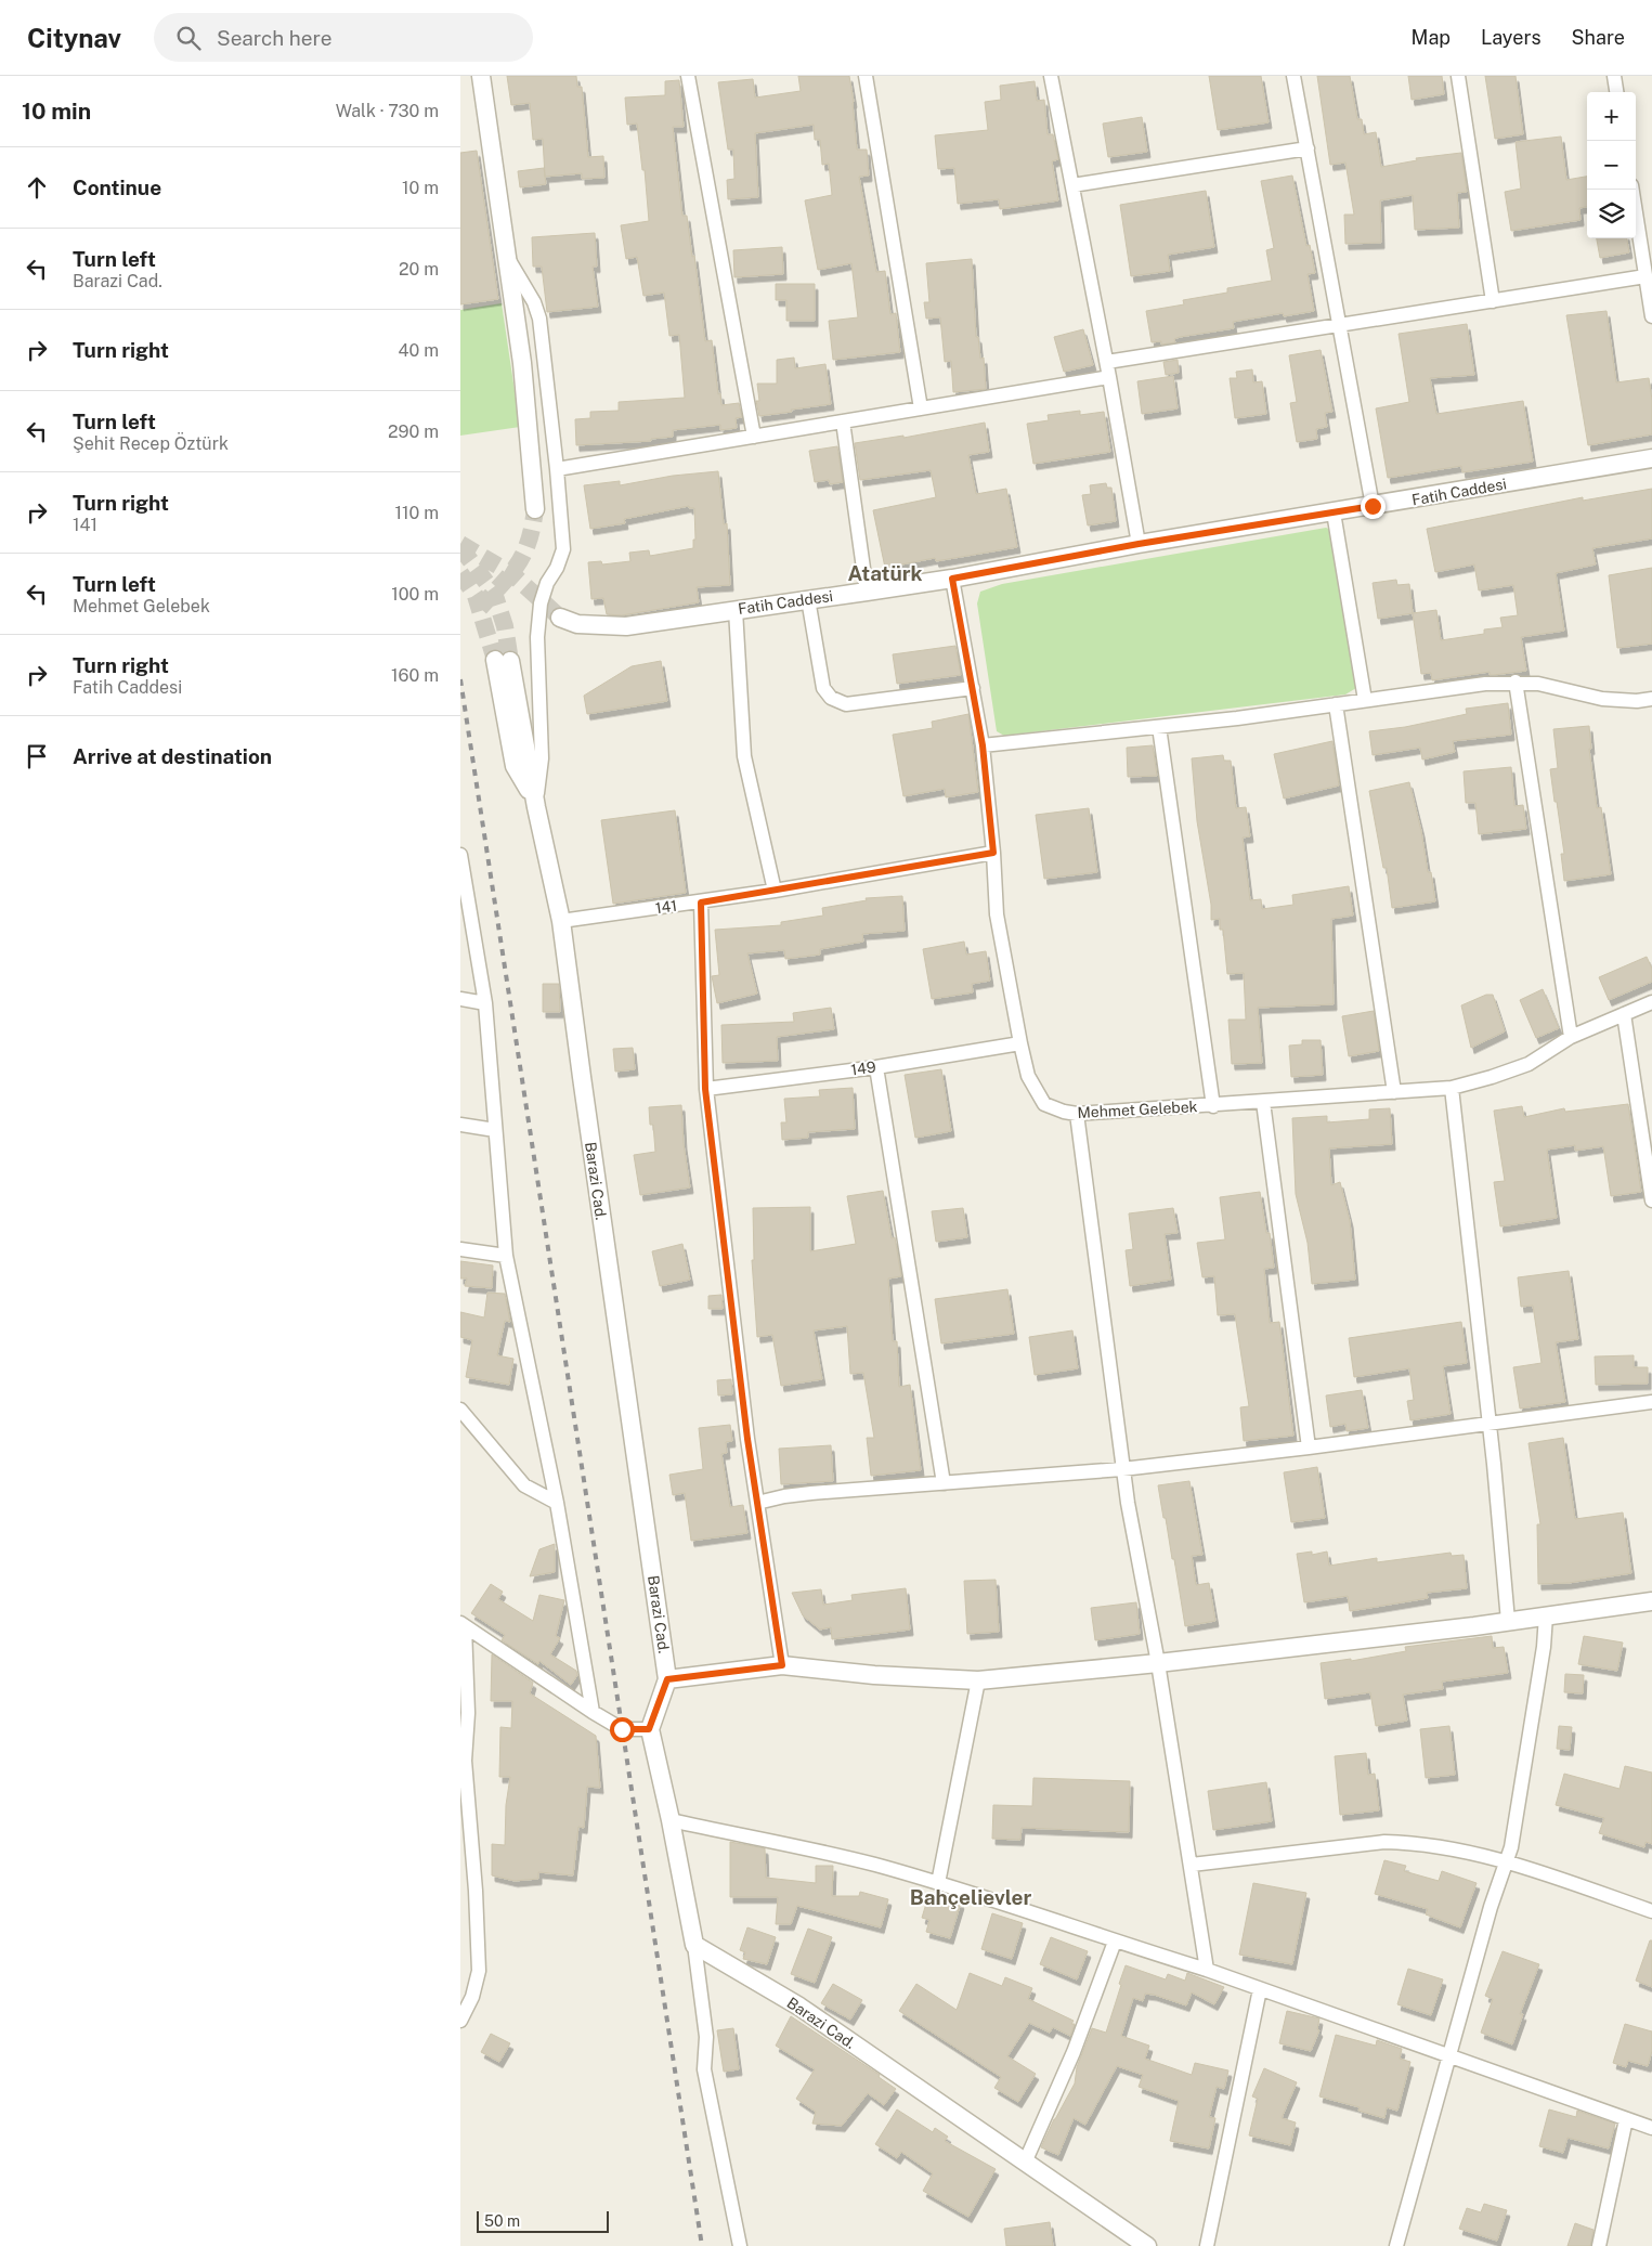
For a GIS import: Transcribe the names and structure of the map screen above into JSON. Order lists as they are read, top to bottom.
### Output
{
  "streets": {
    "street": [
      "Fatih Caddesi",
      "141",
      "149",
      "Mehmet Gelebek",
      "Barazi Cad."
    ]
  },
  "crossings": [
    ["Fatih Caddesi", "Mehmet Gelebek"],
    ["141", "Mehmet Gelebek"],
    ["141", "Barazi Cad."],
    ["149", "Mehmet Gelebek"]
  ],
  "districts": ["Atatürk", "Bahçelievler"],
  "scale_bar": "50 m",
  "page": {
    "header": "Citynav",
    "search": "Search here",
    "nav": ["Map", "Layers", "Share"],
    "heading": ["10 min", "Walk · 730 m"],
    "map_buttons": ["+", "−"],
    "list": [
      ["Continue", "10 m"],
      ["Turn left", "Barazi Cad.", "20 m"],
      ["Turn right", "40 m"],
      ["Turn left", "Şehit Recep Öztürk", "290 m"],
      ["Turn right", "141", "110 m"],
      ["Turn left", "Mehmet Gelebek", "100 m"],
      ["Turn right", "Fatih Caddesi", "160 m"],
      "Arrive at destination"
    ],
    "scale": "50 m"
  }
}
